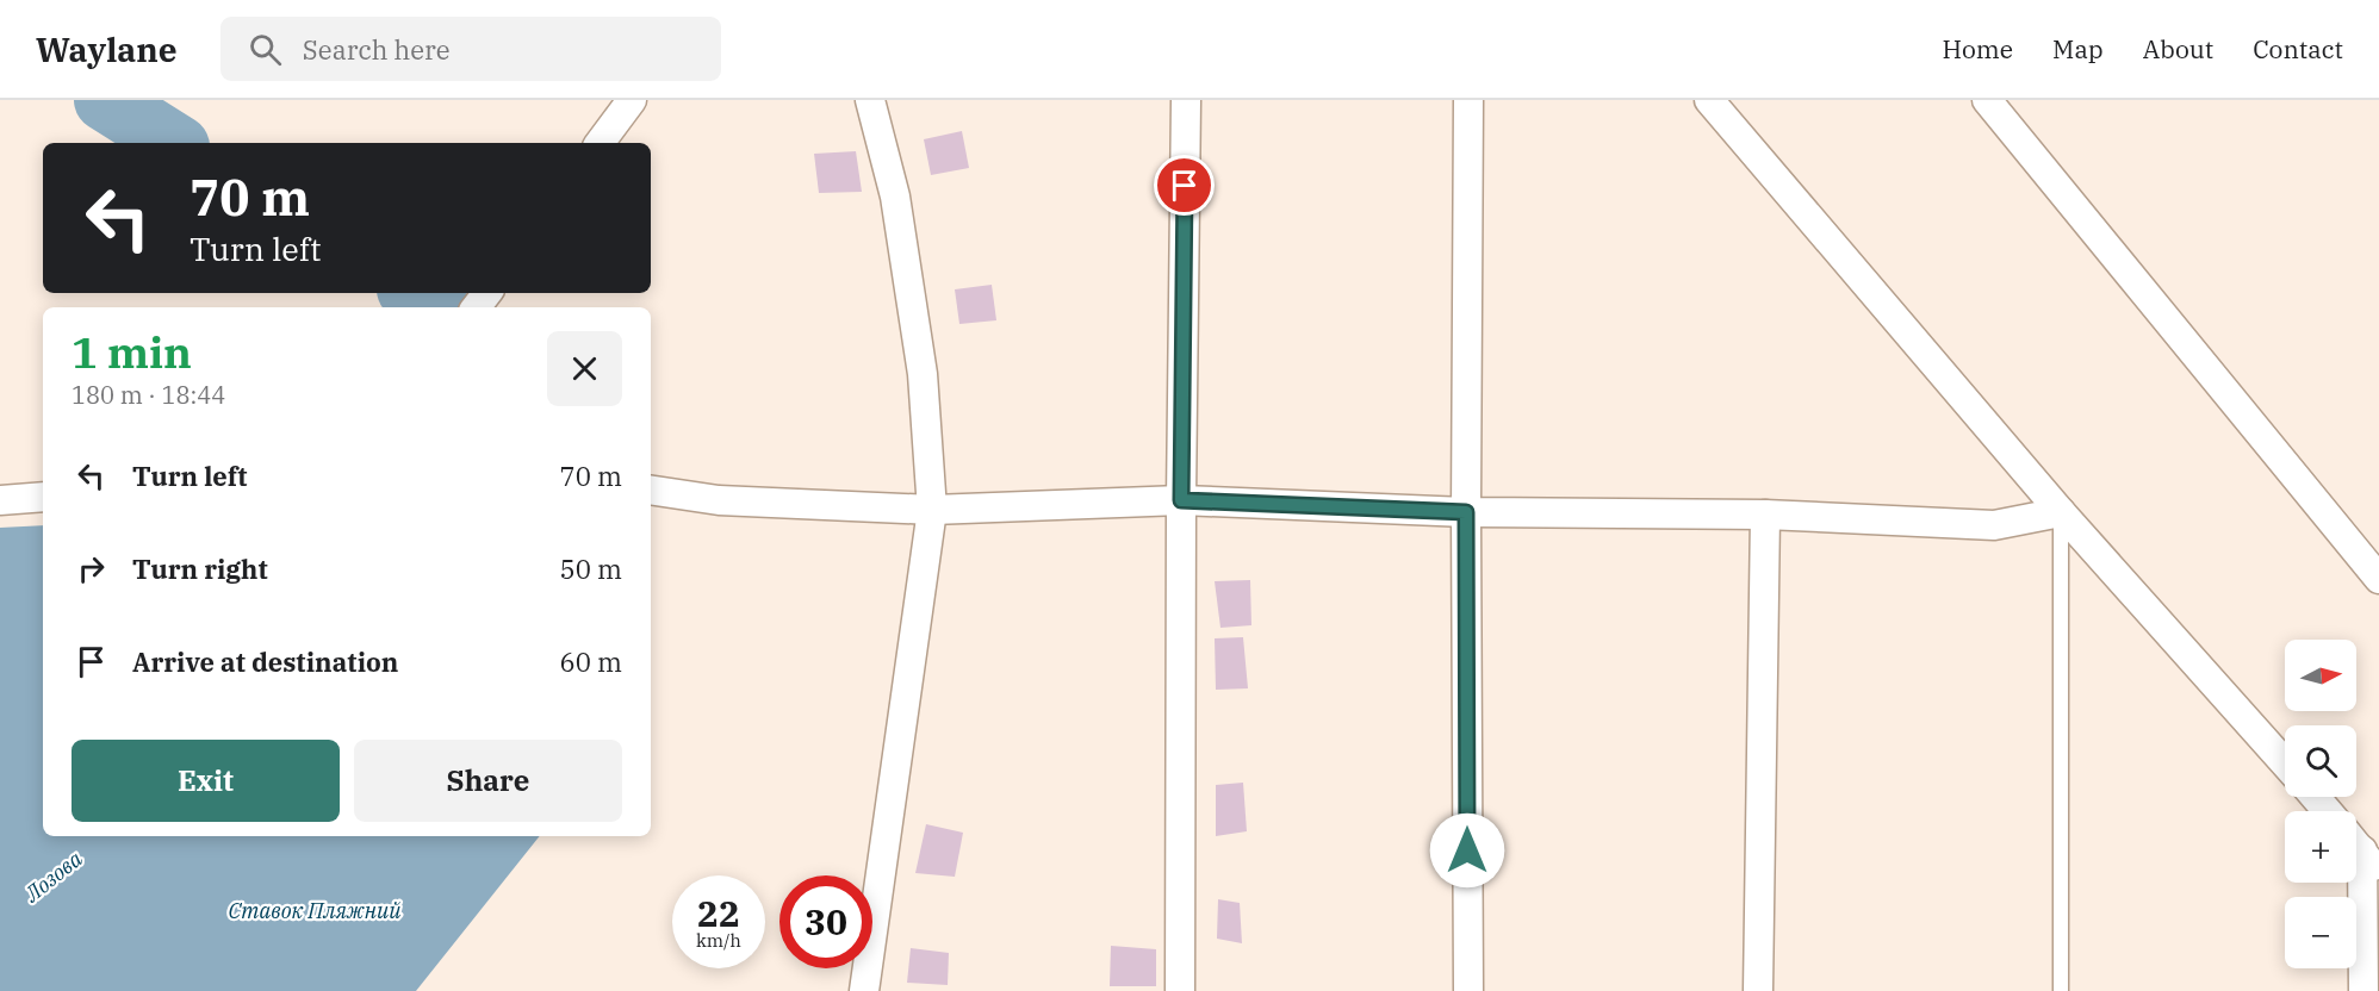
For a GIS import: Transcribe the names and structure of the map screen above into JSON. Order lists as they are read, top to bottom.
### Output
{
  "water": ["Лозова", "Ставок Пляжний"],
  "north": "right",
  "page": {
    "header": "Waylane",
    "search": "Search here",
    "nav": [
      "Home",
      "Map",
      "About",
      "Contact"
    ],
    "turn": ["70 m", "Turn left"],
    "heading": ["1 min", "180 m · 18:44"],
    "list": [
      {
        "name": "Turn left",
        "value": "70 m"
      },
      {
        "name": "Turn right",
        "value": "50 m"
      },
      {
        "name": "Arrive at destination",
        "value": "60 m"
      }
    ],
    "map_buttons": ["+", "−"],
    "buttons": ["Exit", "Share"],
    "speed": "22 km/h",
    "limit": "30"
  }
}
